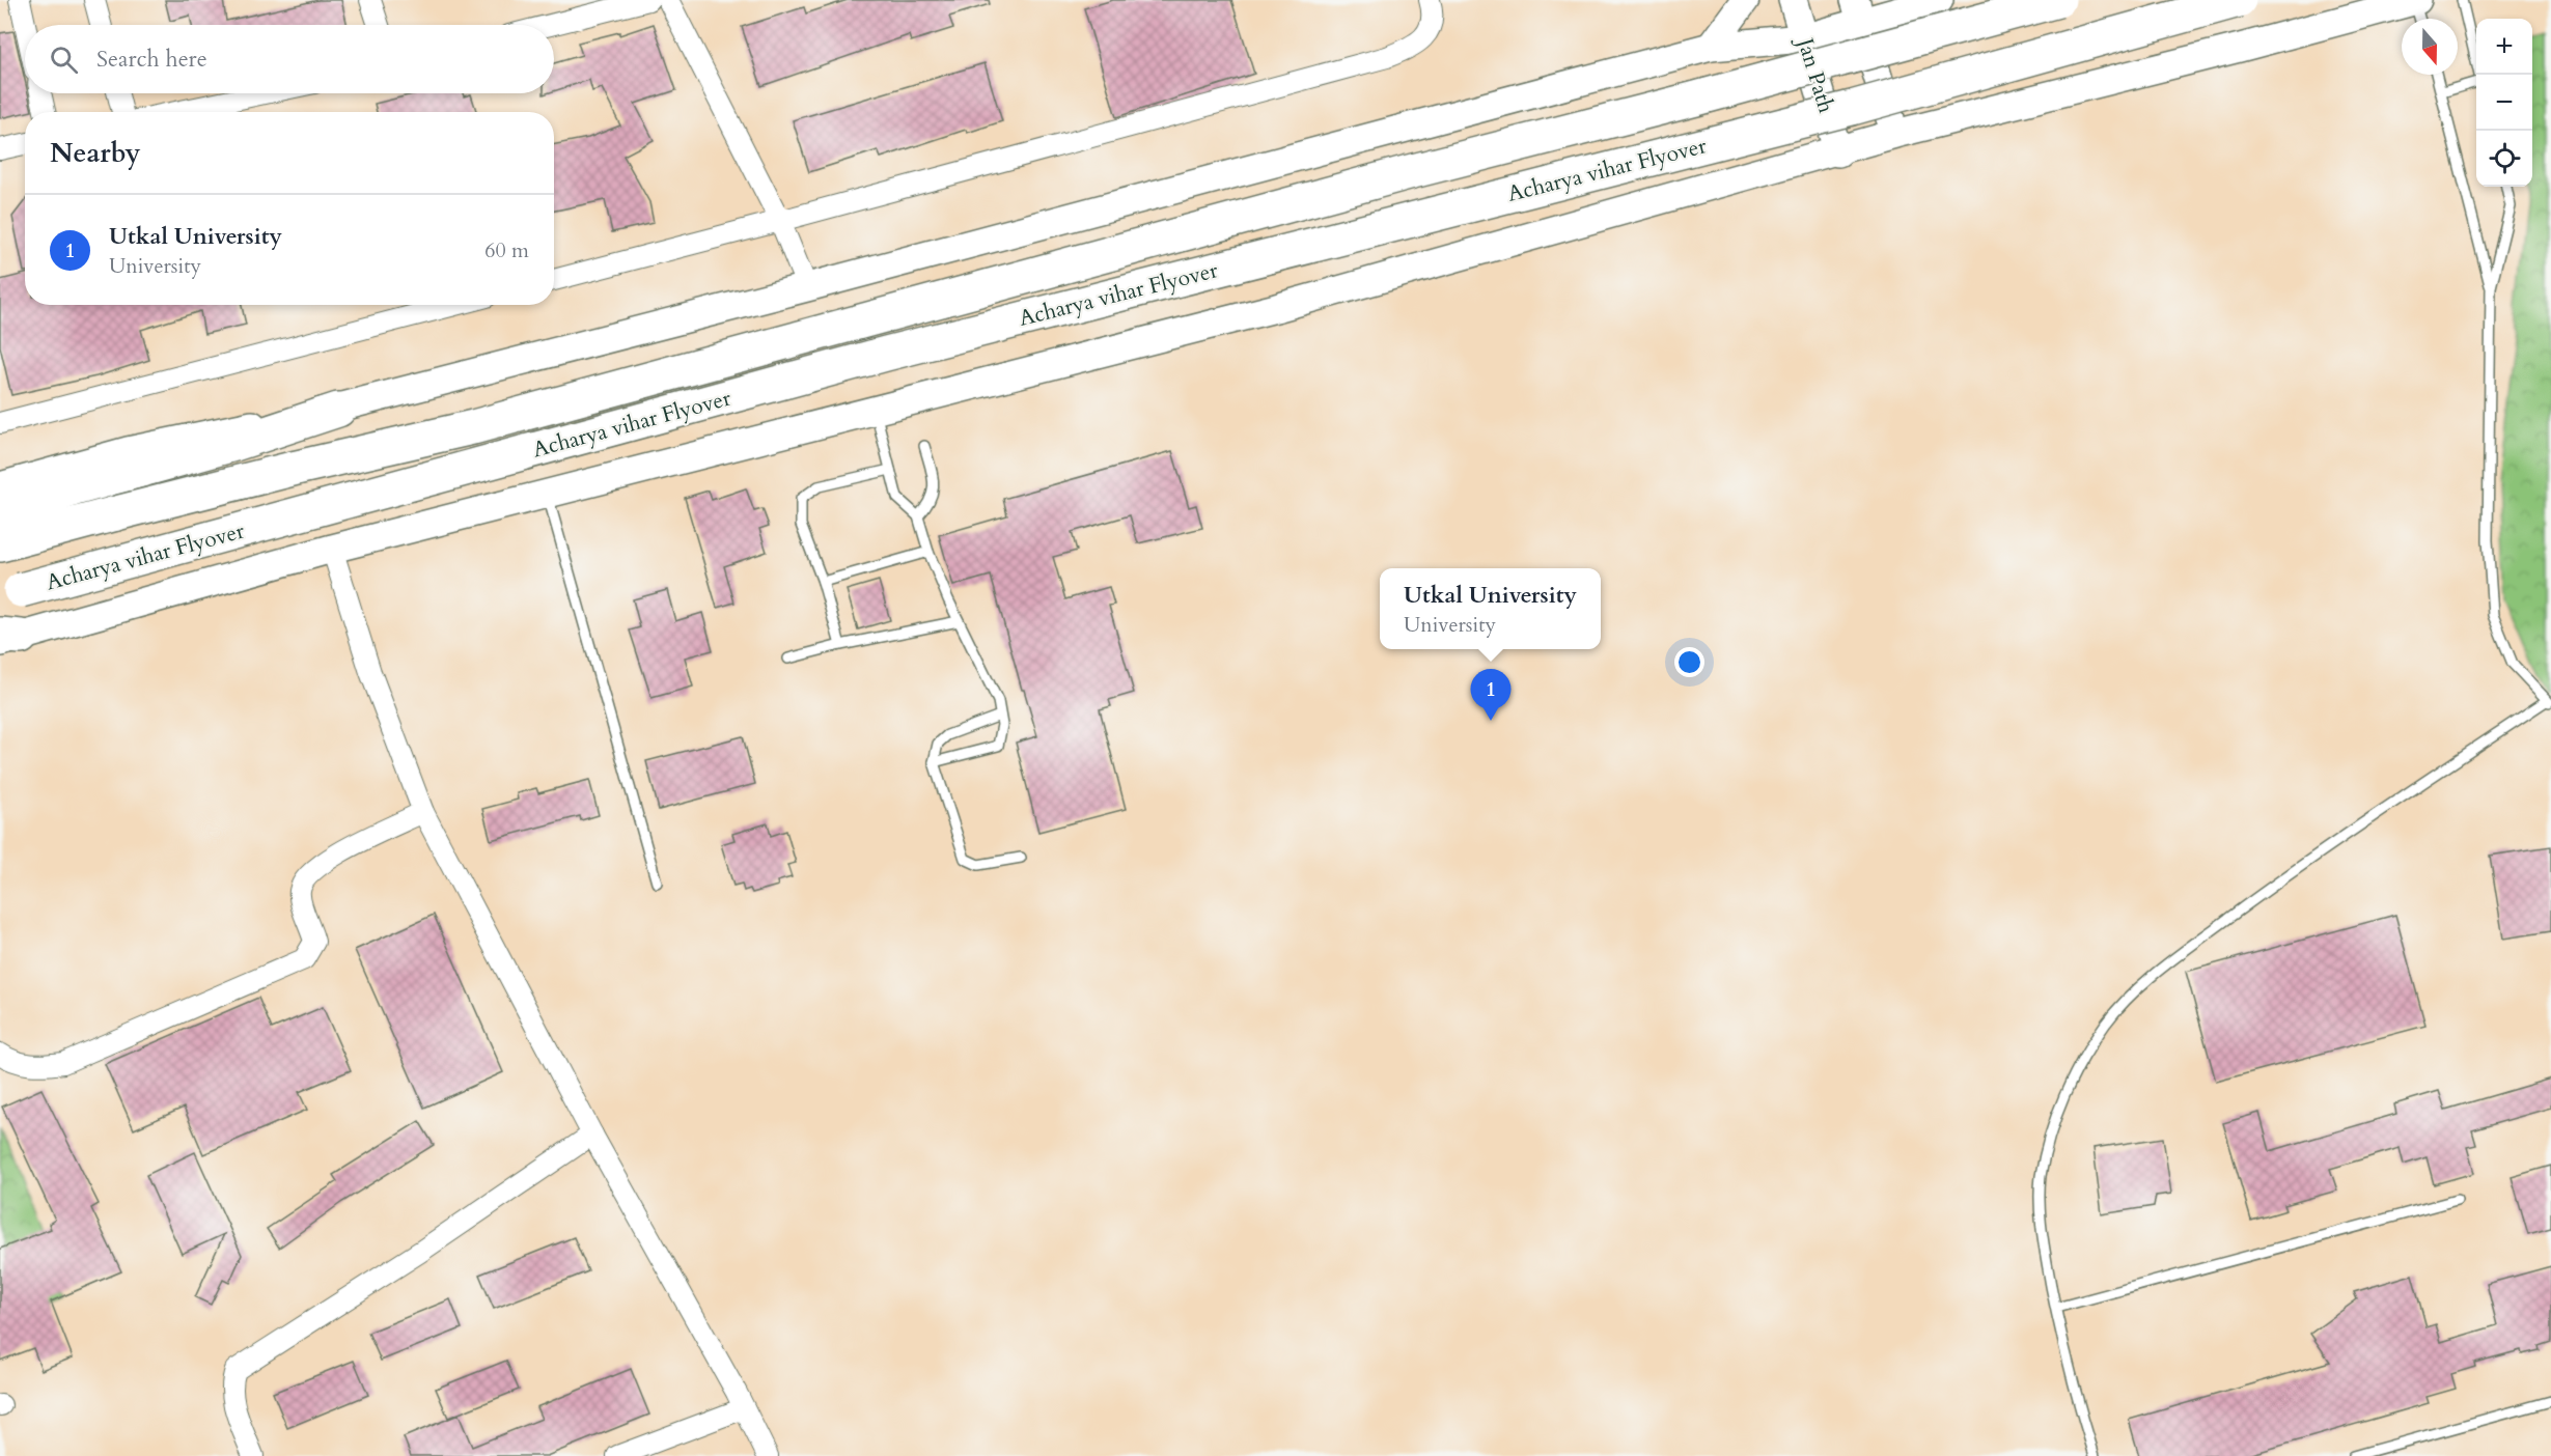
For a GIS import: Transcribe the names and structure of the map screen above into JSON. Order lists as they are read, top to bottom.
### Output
{
  "streets": {
    "highway": ["Acharya vihar Flyover"],
    "street": ["Jan Path"]
  },
  "north": "bottom",
  "page": {
    "map_buttons": ["+", "−"],
    "search": "Search here",
    "heading": "Nearby",
    "list": [
      {
        "mark": "1",
        "name": "Utkal University",
        "note": "University",
        "value": "60 m"
      }
    ],
    "popup": ["Utkal University", "University"],
    "pins": "1"
  }
}
